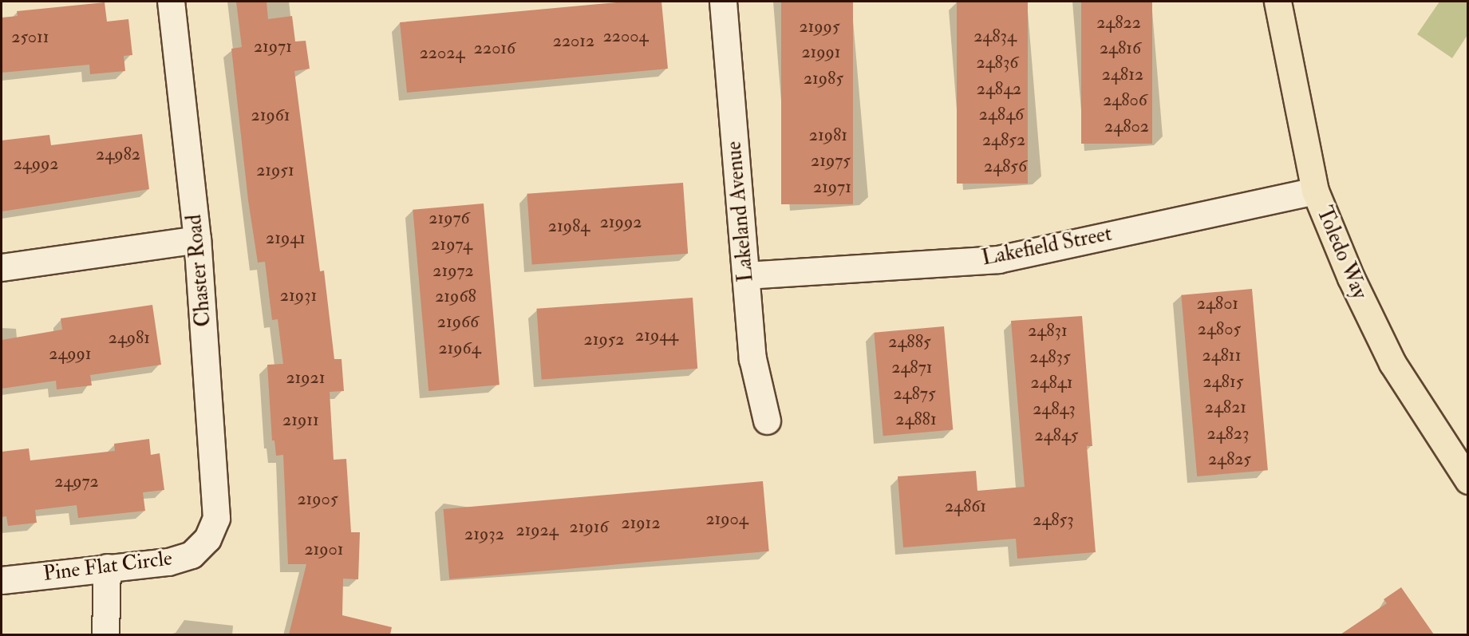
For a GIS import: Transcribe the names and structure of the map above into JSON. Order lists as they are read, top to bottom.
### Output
{
  "streets": {
    "main road": ["Toledo Way"],
    "street": [
      "Lakeland Avenue",
      "Lakefield Street",
      "Chaster Road",
      "Pine Flat Circle"
    ]
  },
  "crossings": [
    ["Lakeland Avenue", "Lakefield Street"],
    ["Lakefield Street", "Toledo Way"],
    ["Chaster Road", "Pine Flat Circle"]
  ],
  "house_numbers": [
    "24822",
    "21995",
    "22004",
    "24834",
    "25011",
    "22012",
    "21971",
    "22016",
    "24816",
    "21991",
    "22024",
    "24836",
    "24812",
    "21985",
    "24842",
    "24806",
    "24846",
    "21961",
    "24802",
    "21981",
    "24852",
    "24982",
    "21975",
    "24992",
    "24856",
    "21951",
    "21971",
    "21976",
    "21992",
    "21984",
    "21941",
    "21974",
    "21972",
    "21931",
    "21968",
    "24801",
    "21966",
    "24805",
    "24831",
    "21944",
    "24981",
    "21952",
    "24885",
    "21964",
    "24991",
    "24811",
    "24835",
    "24871",
    "21921",
    "24815",
    "24841",
    "24875",
    "24821",
    "24843",
    "24881",
    "21911",
    "24823",
    "24845",
    "24825",
    "24972",
    "21905",
    "24861",
    "21904",
    "24853",
    "21912",
    "21916",
    "21924",
    "21932",
    "21901"
  ]
}
